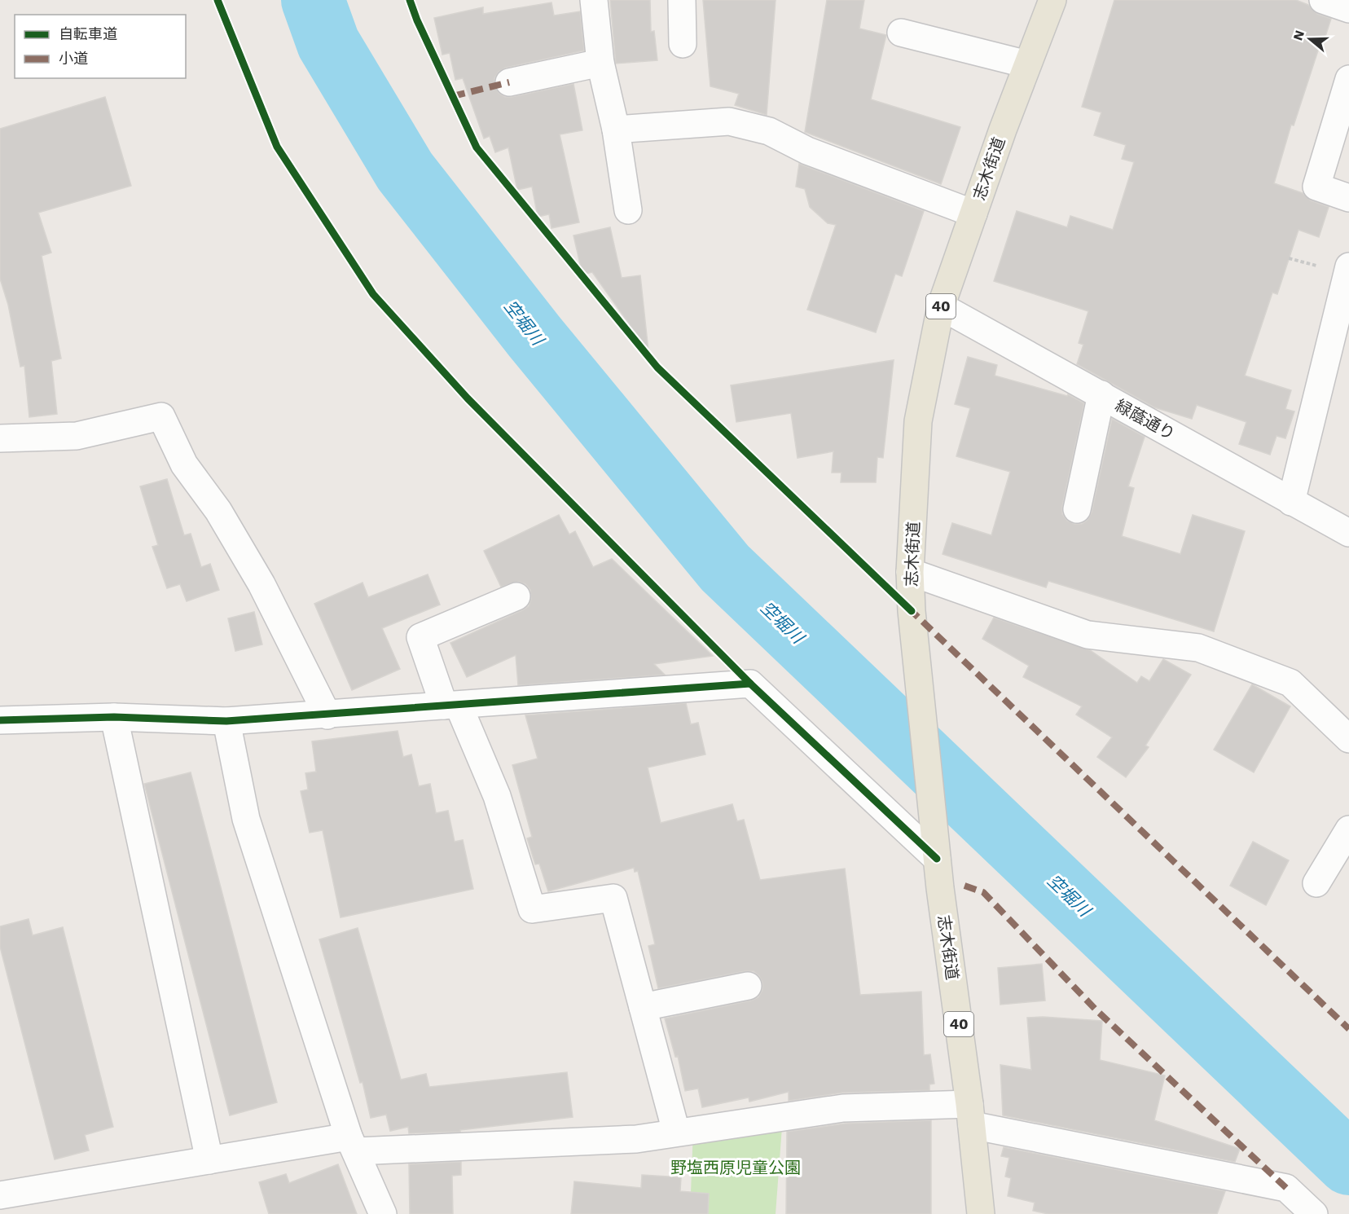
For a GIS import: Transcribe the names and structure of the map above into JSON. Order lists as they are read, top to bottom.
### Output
{
  "streets": {
    "main road": ["志木街道", "40"],
    "street": ["緑蔭通り"]
  },
  "crossings": [
    ["志木街道", "緑蔭通り"]
  ],
  "water": ["空堀川"],
  "parks": ["野塩西原児童公園"],
  "legend": ["自転車道", "小道"],
  "north": "left"
}
